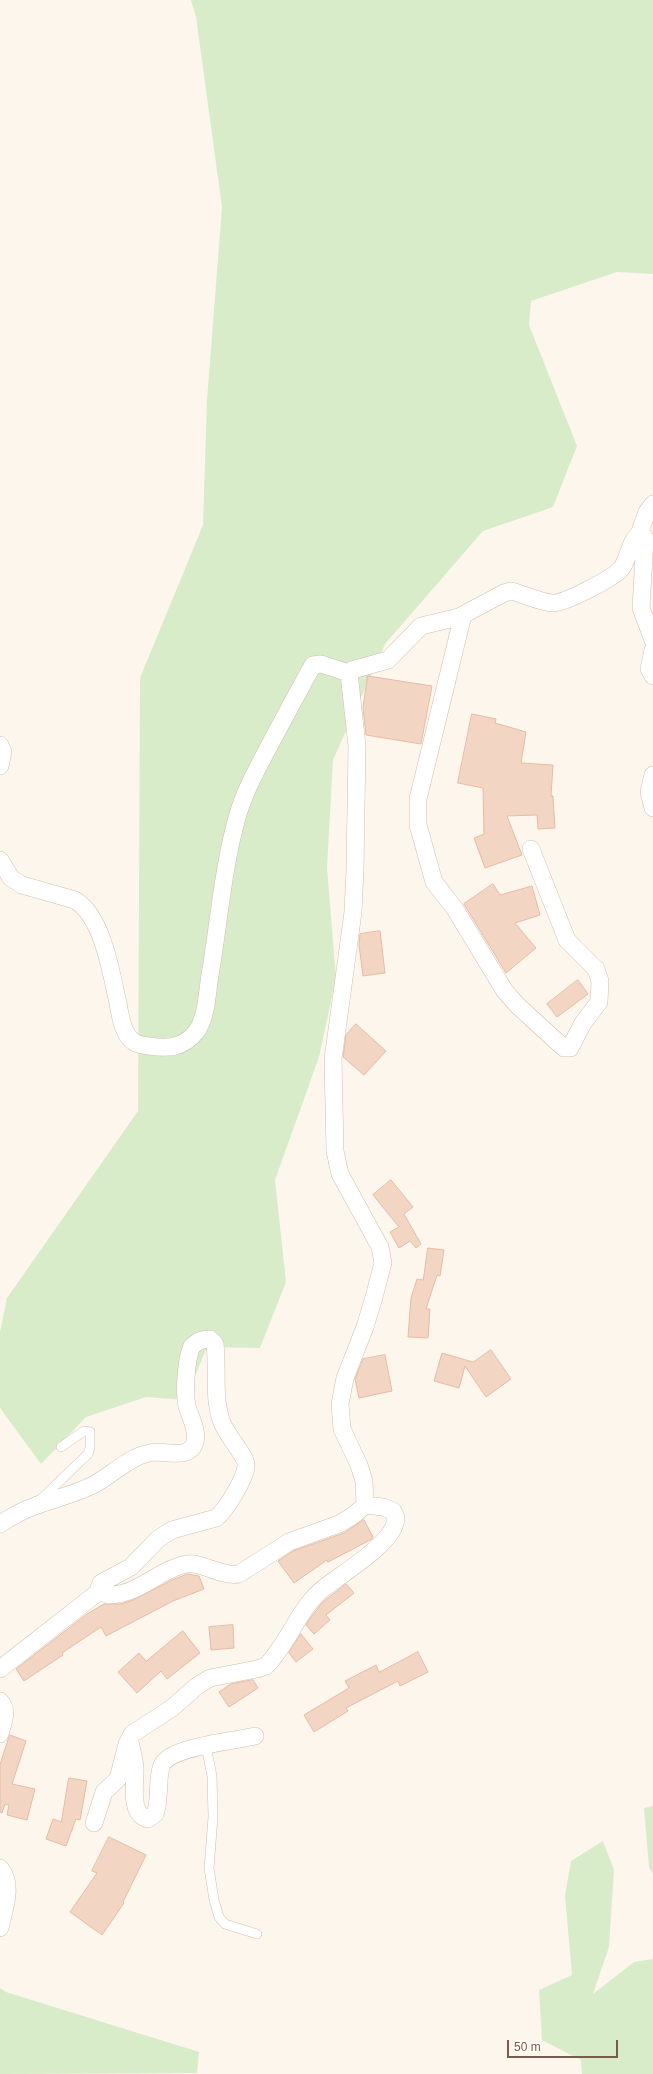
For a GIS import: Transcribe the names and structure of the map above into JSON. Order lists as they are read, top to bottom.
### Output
{
  "scale_bar": "50 m"
}
